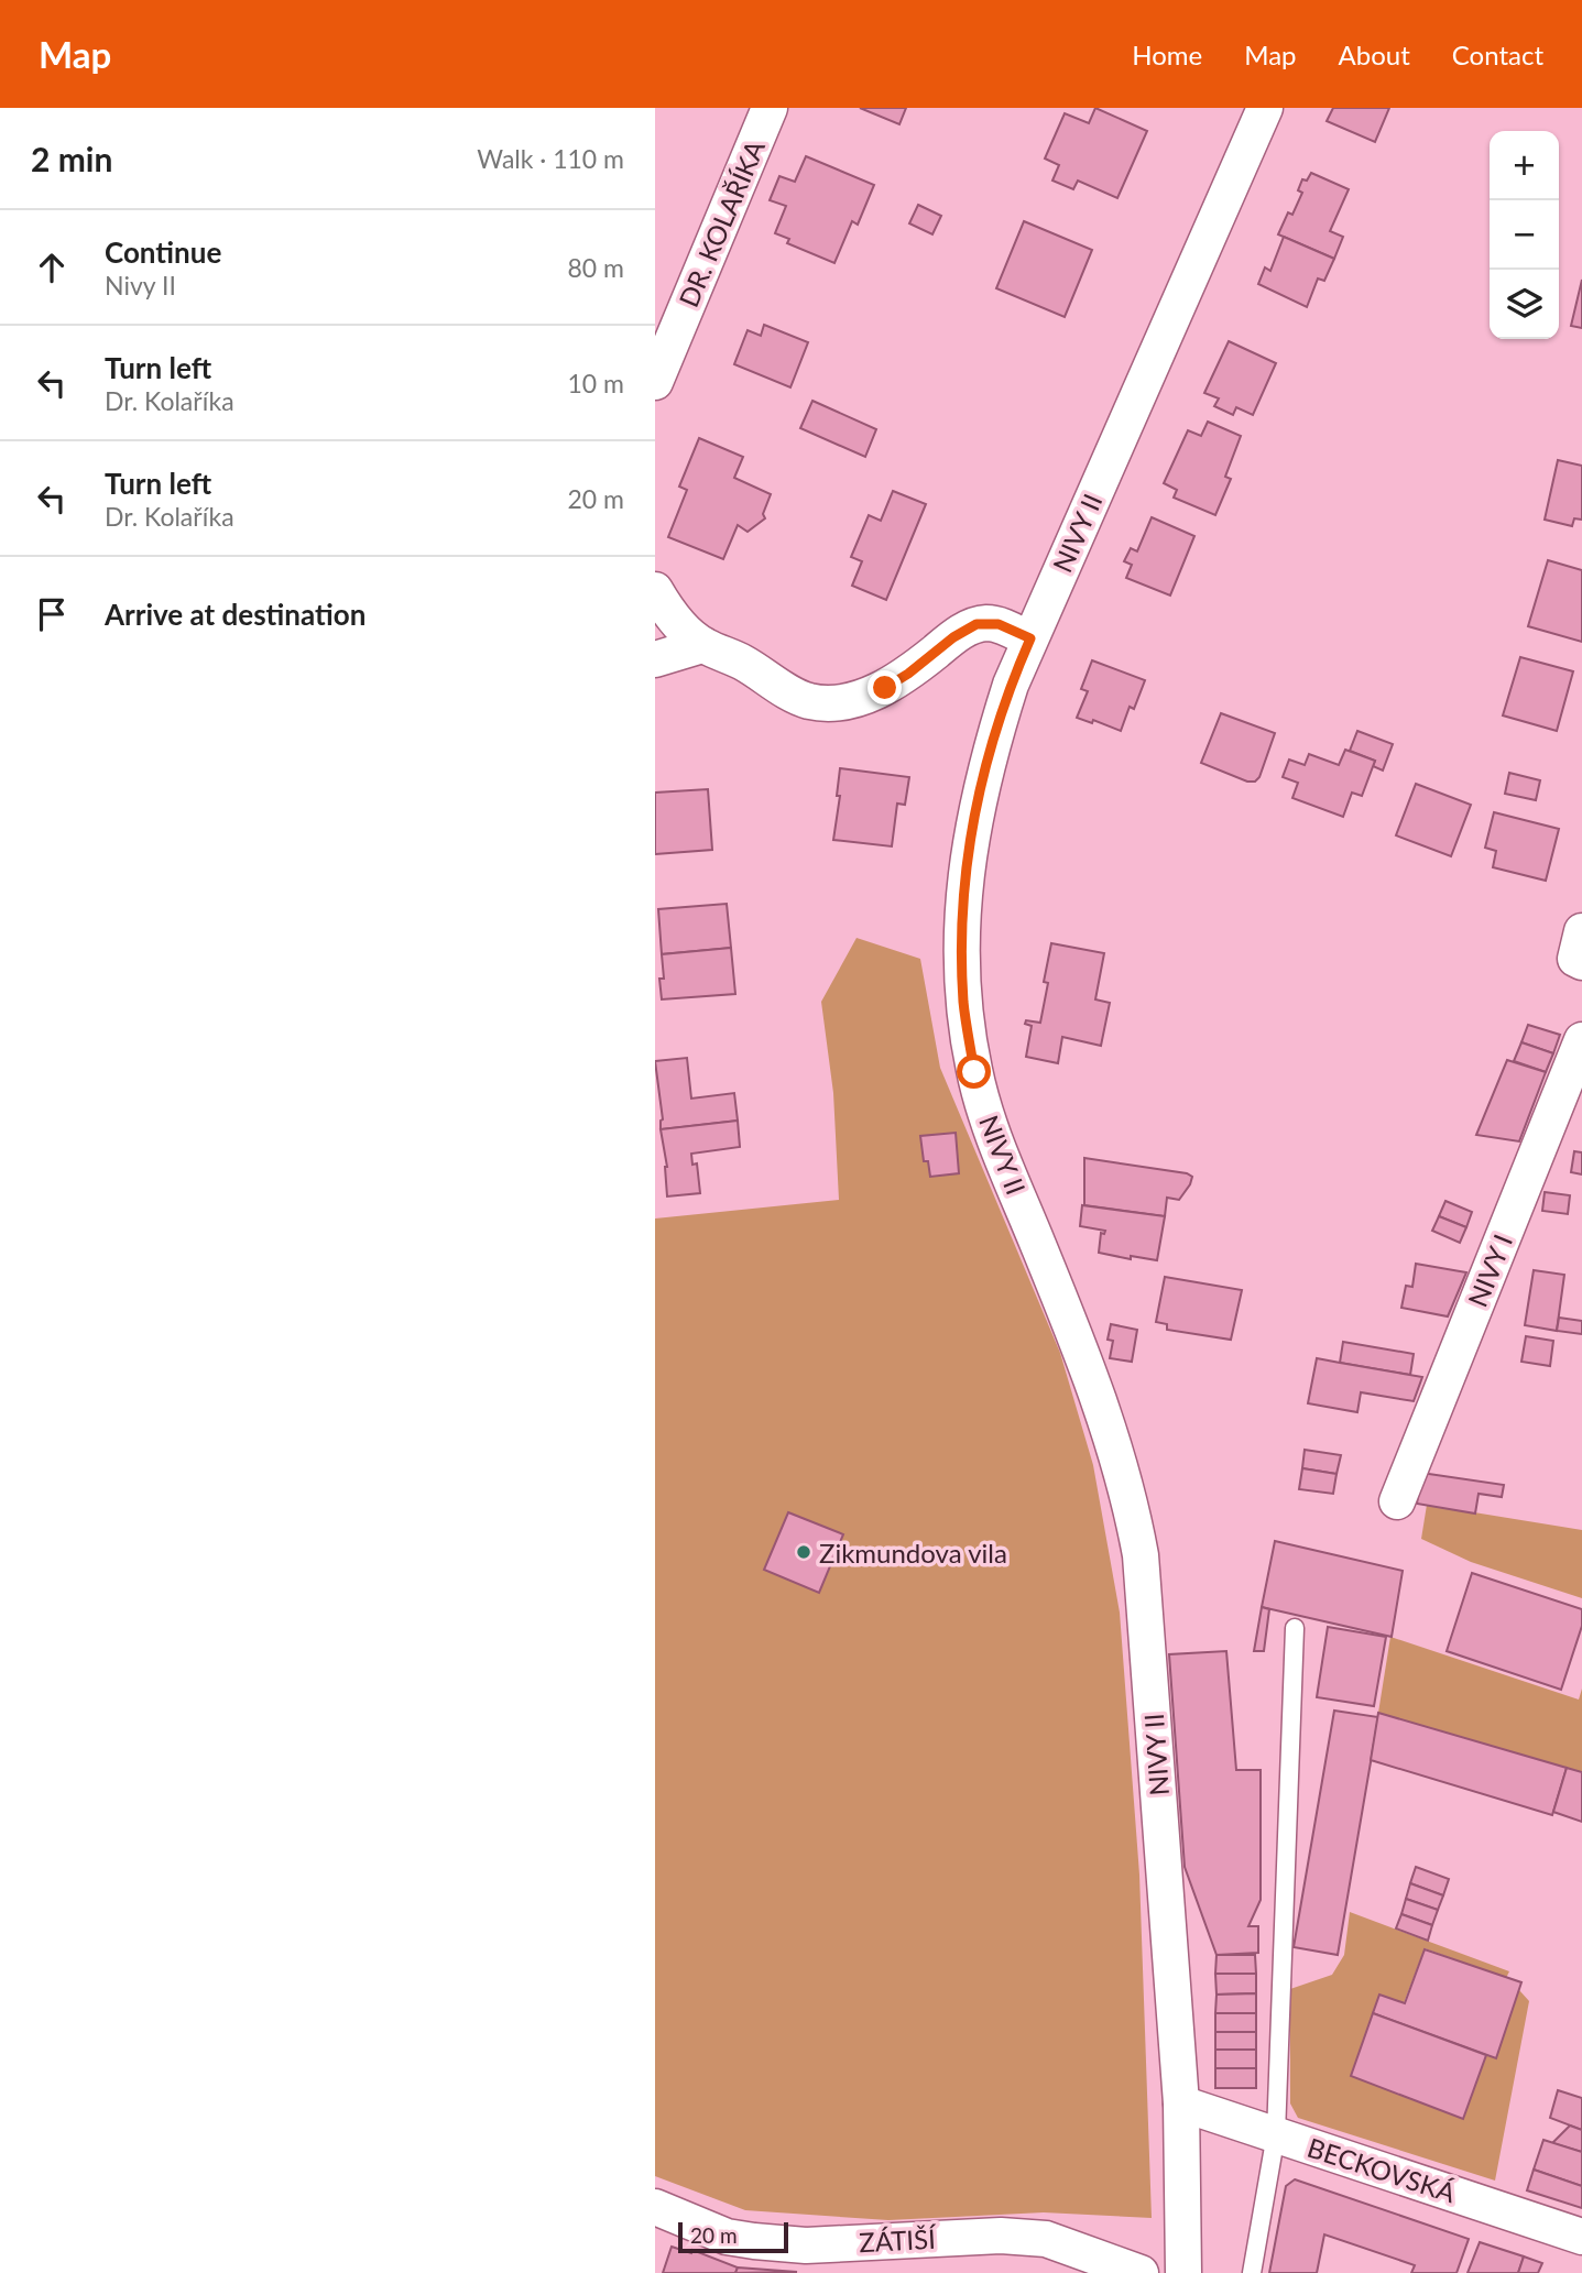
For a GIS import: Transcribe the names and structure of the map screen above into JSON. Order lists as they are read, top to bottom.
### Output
{
  "streets": {
    "street": [
      "DR. KOLAŘÍKA",
      "NIVY II",
      "NIVY I",
      "BECKOVSKÁ",
      "ZÁTIŠÍ"
    ]
  },
  "crossings": [
    ["NIVY II", "BECKOVSKÁ"]
  ],
  "places": ["Zikmundova vila"],
  "scale_bar": "20 m",
  "page": {
    "header": "Map",
    "nav": [
      "Home",
      "Map",
      "About",
      "Contact"
    ],
    "heading": ["2 min", "Walk · 110 m"],
    "map_buttons": ["+", "−"],
    "list": [
      ["Continue", "Nivy II", "80 m"],
      ["Turn left", "Dr. Kolaříka", "10 m"],
      ["Turn left", "Dr. Kolaříka", "20 m"],
      "Arrive at destination"
    ],
    "scale": "20 m"
  }
}
